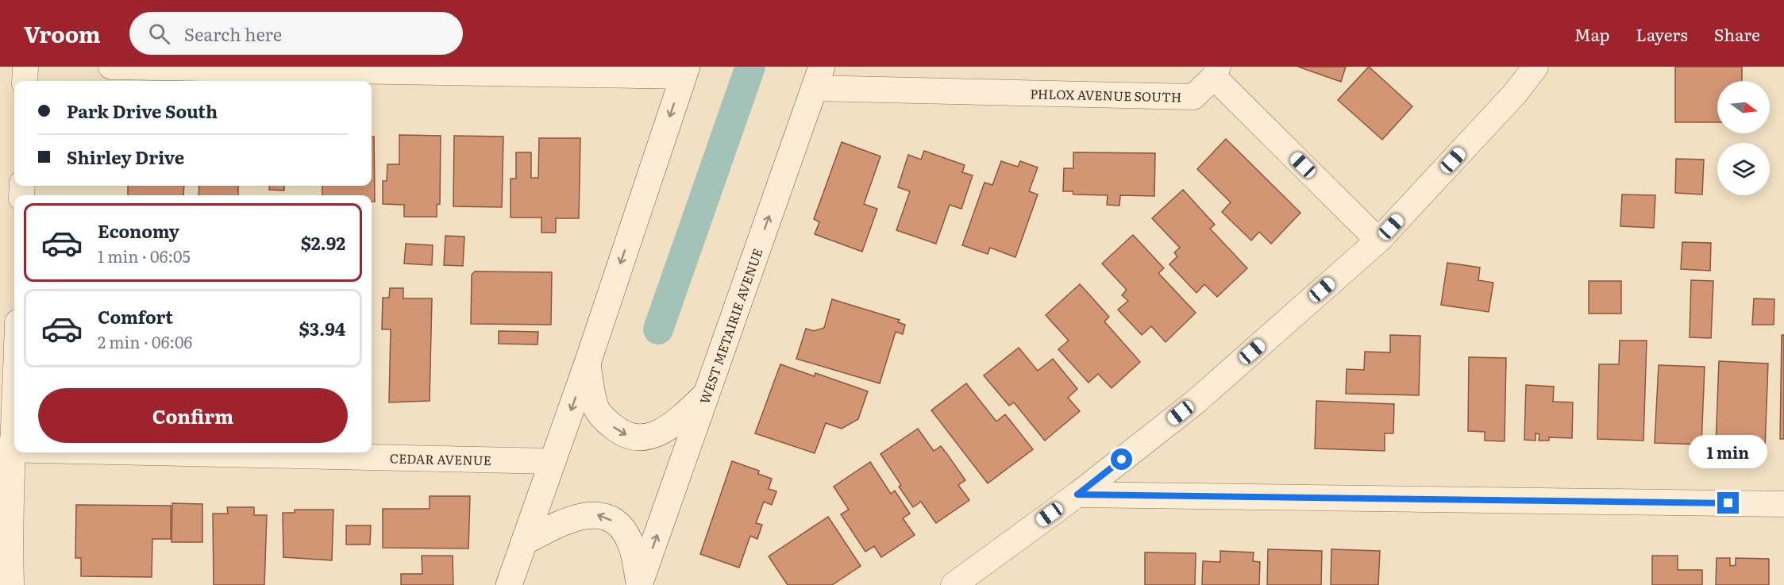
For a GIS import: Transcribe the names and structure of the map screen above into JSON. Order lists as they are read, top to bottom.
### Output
{
  "streets": {
    "main road": ["WEST METAIRIE AVENUE"],
    "street": ["PHLOX AVENUE SOUTH", "CEDAR AVENUE"]
  },
  "crossings": [
    ["PHLOX AVENUE SOUTH", "WEST METAIRIE AVENUE"]
  ],
  "north": "right",
  "page": {
    "header": "Vroom",
    "search": "Search here",
    "nav": ["Map", "Layers", "Share"],
    "banner": ["Park Drive South", "Shirley Drive"],
    "list": [
      {
        "name": "Economy",
        "note": "1 min · 06:05",
        "value": "$2.92"
      },
      {
        "name": "Comfort",
        "note": "2 min · 06:06",
        "value": "$3.94"
      }
    ],
    "buttons": "Confirm",
    "bubble": "1 min"
  }
}
